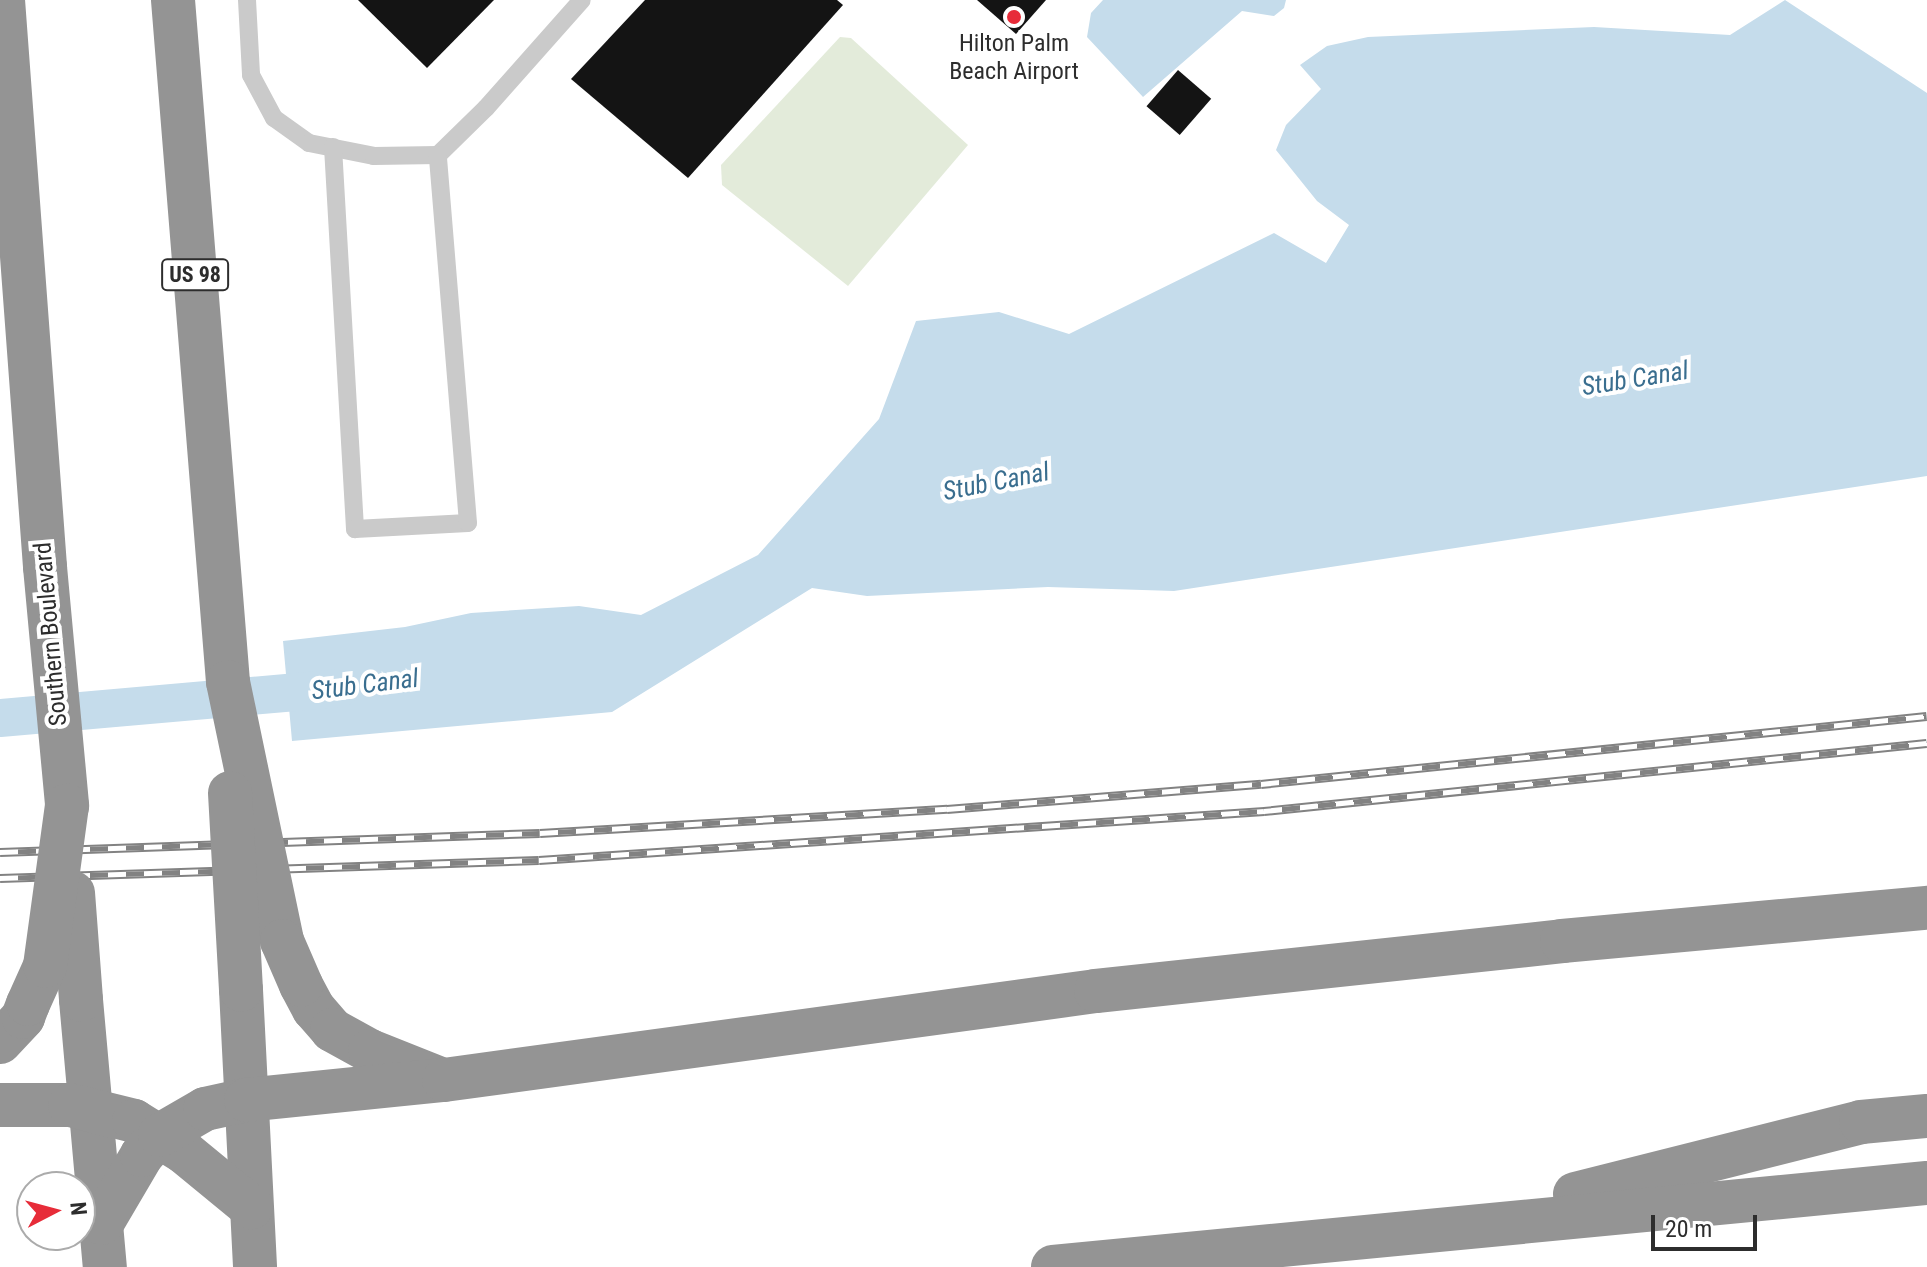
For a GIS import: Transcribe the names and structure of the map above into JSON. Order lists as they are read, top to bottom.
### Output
{
  "streets": {
    "highway": ["US 98", "Southern Boulevard"]
  },
  "water": ["Stub Canal"],
  "places": ["Hilton Palm Beach Airport"],
  "scale_bar": "20 m",
  "north": "right"
}
